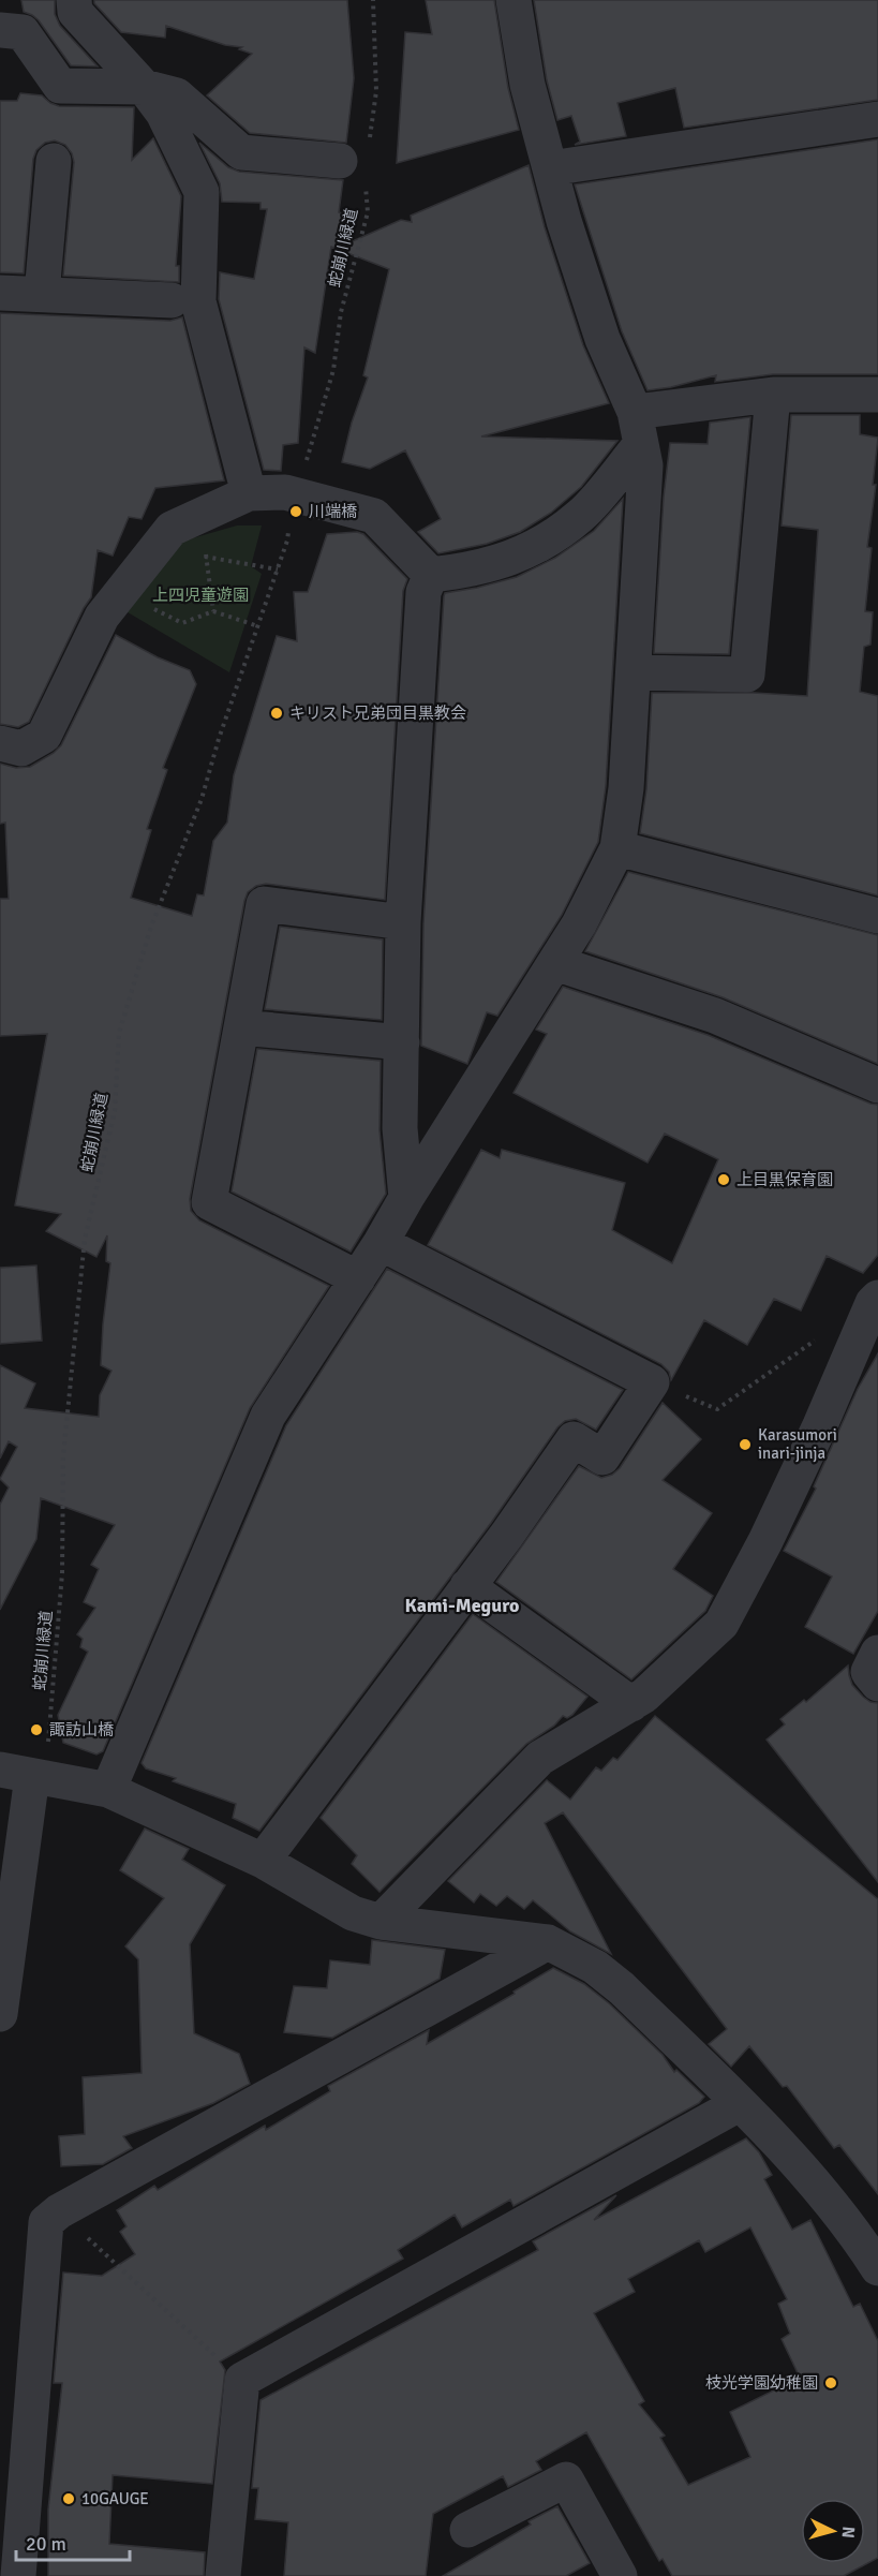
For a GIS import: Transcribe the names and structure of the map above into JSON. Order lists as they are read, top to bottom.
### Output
{
  "streets": {
    "path": ["蛇崩川緑道"]
  },
  "districts": ["Kami-Meguro"],
  "parks": ["上四児童遊園"],
  "places": [
    "川端橋",
    "キリスト兄弟団目黒教会",
    "上目黒保育園",
    "Karasumori inari-jinja",
    "諏訪山橋",
    "枝光学園幼稚園",
    "10GAUGE"
  ],
  "scale_bar": "20 m",
  "north": "right"
}
